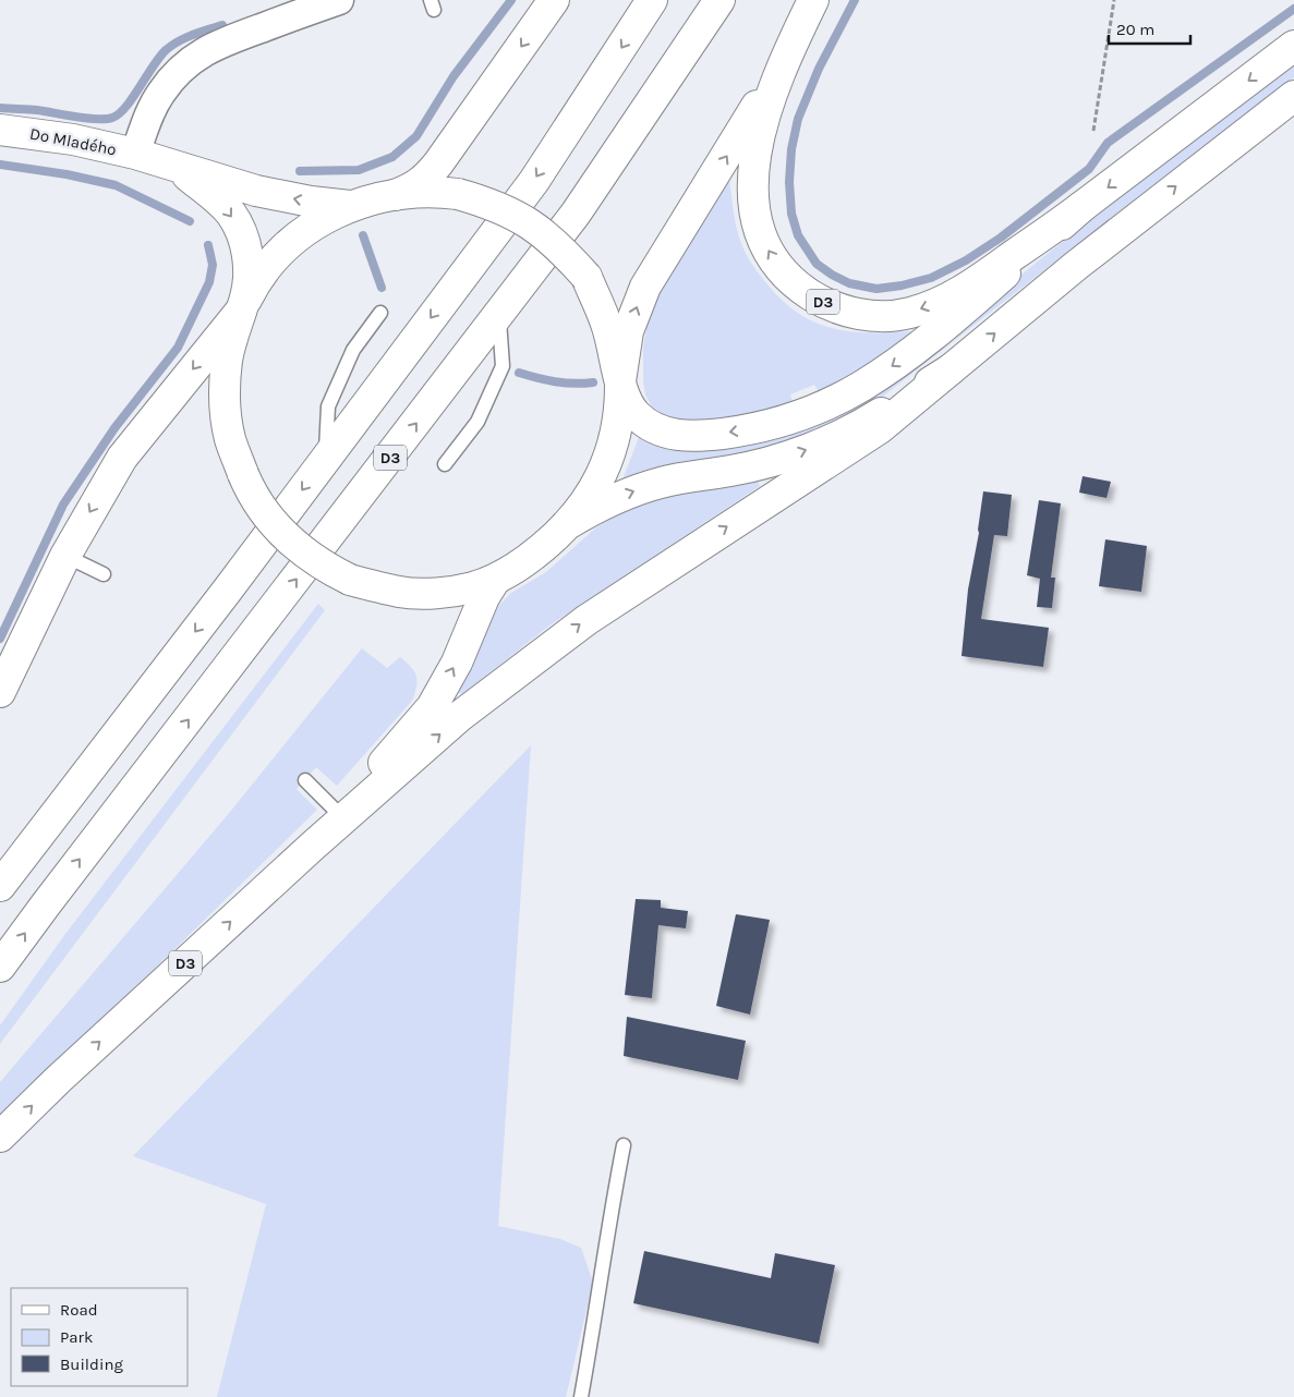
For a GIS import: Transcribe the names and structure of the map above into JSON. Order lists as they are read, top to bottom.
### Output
{
  "streets": {
    "main road": ["Do Mladého", "D3"]
  },
  "legend": ["Road", "Park", "Building"],
  "scale_bar": "20 m"
}
